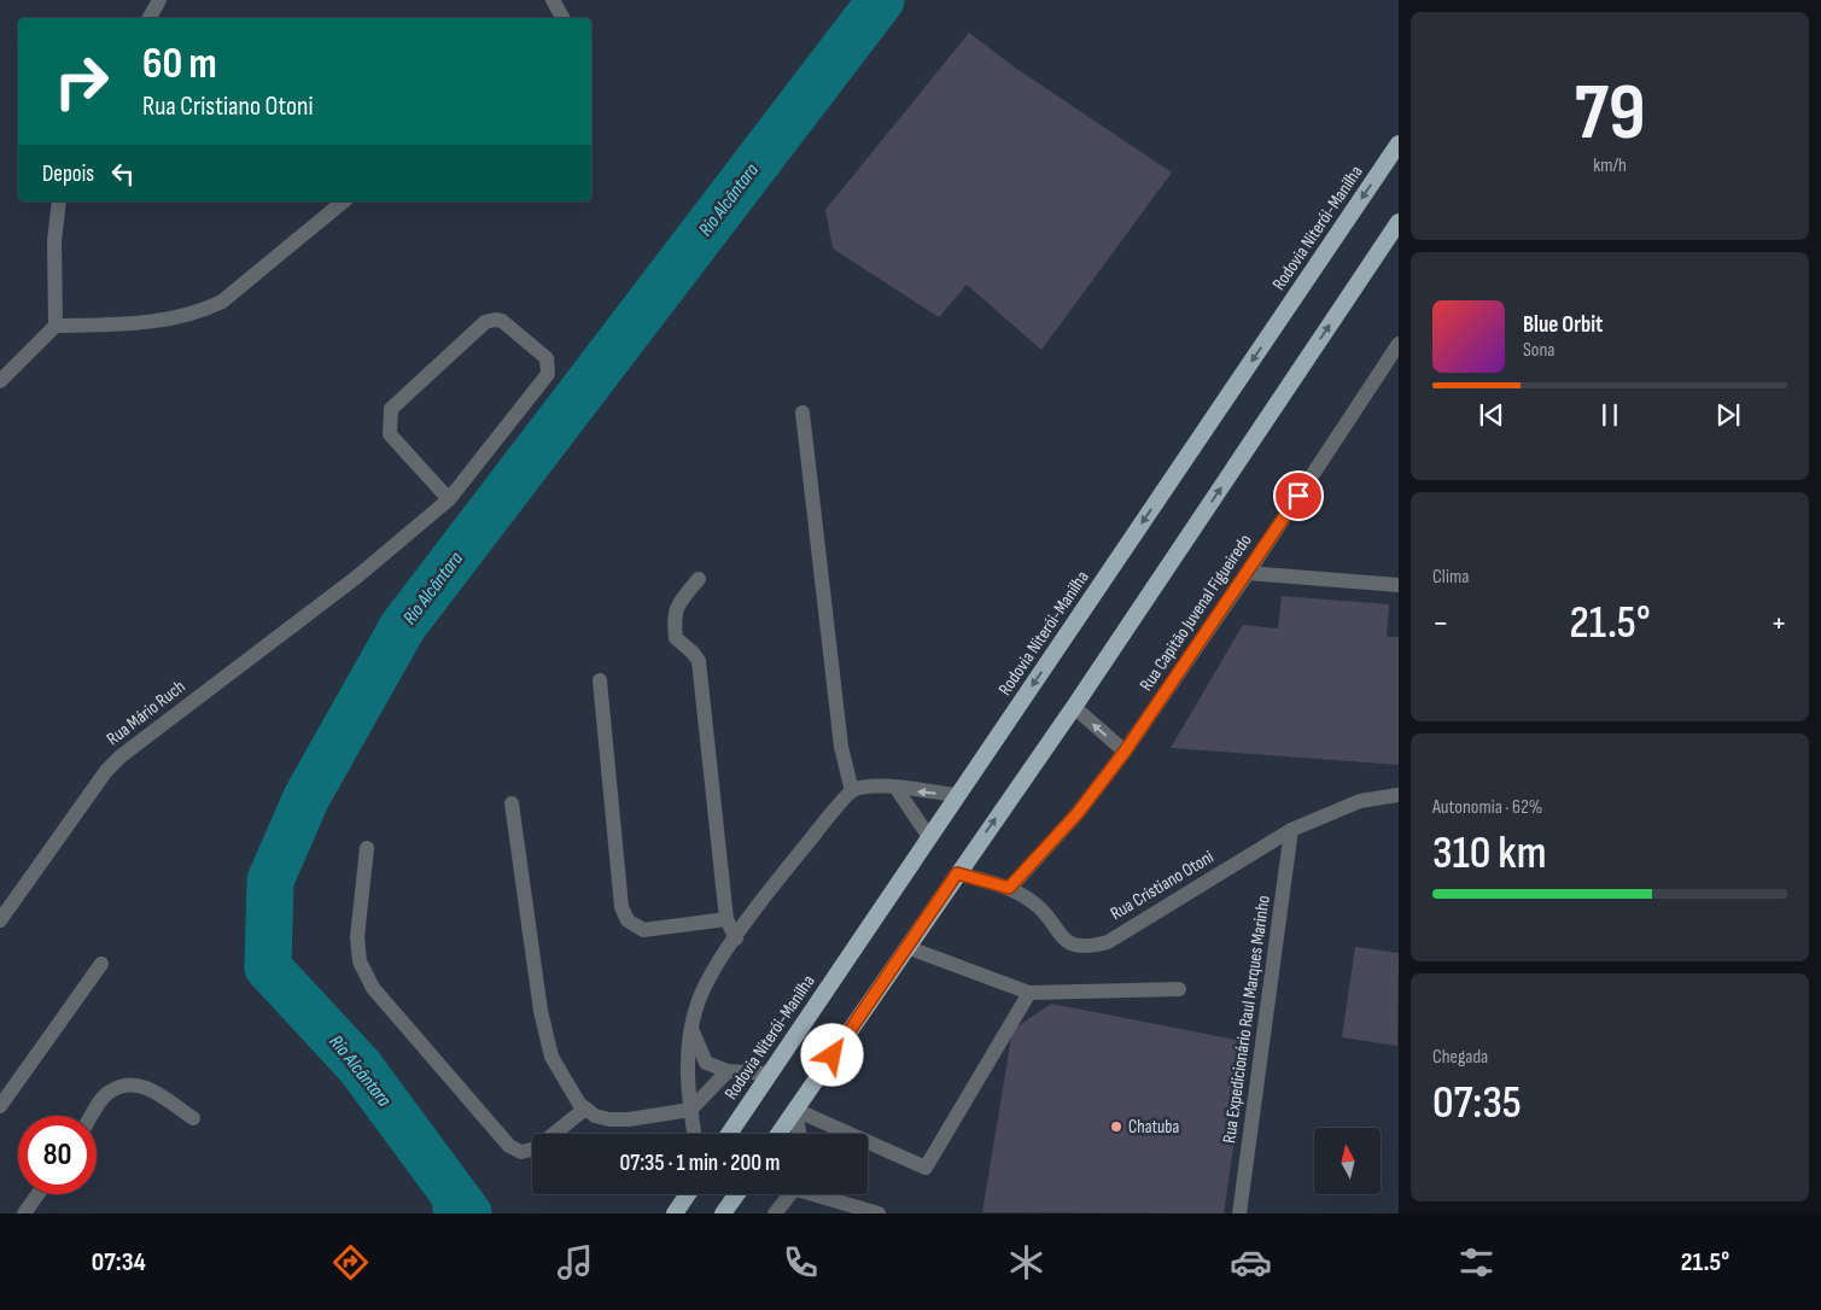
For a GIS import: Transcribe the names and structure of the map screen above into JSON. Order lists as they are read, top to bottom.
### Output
{
  "streets": {
    "highway": ["Rodovia Niterói-Manilha"],
    "street": [
      "Rua Capitão Juvenal Figueiredo",
      "Rua Mário Ruch",
      "Rua Cristiano Otoni",
      "Rua Expedicionário Raul Marques Marinho"
    ]
  },
  "crossings": [
    ["Rua Capitão Juvenal Figueiredo", "Rua Cristiano Otoni"],
    ["Rua Cristiano Otoni", "Rua Expedicionário Raul Marques Marinho"]
  ],
  "water": ["Rio Alcântara"],
  "places": ["Chatuba"],
  "north": "top",
  "page": {
    "tile": [
      ["79", "km/h"],
      "Clima",
      ["Autonomia · 62%", "310 km"],
      ["Chegada", "07:35"]
    ],
    "turn": ["60 m", "Rua Cristiano Otoni"],
    "then": "Depois",
    "song": ["Blue Orbit", "Sona"],
    "heat": ["−", "21.5°", "+"],
    "limit": "80",
    "trip": "07:35 · 1 min · 200 m",
    "tabs": ["07:34", "21.5°"]
  }
}
